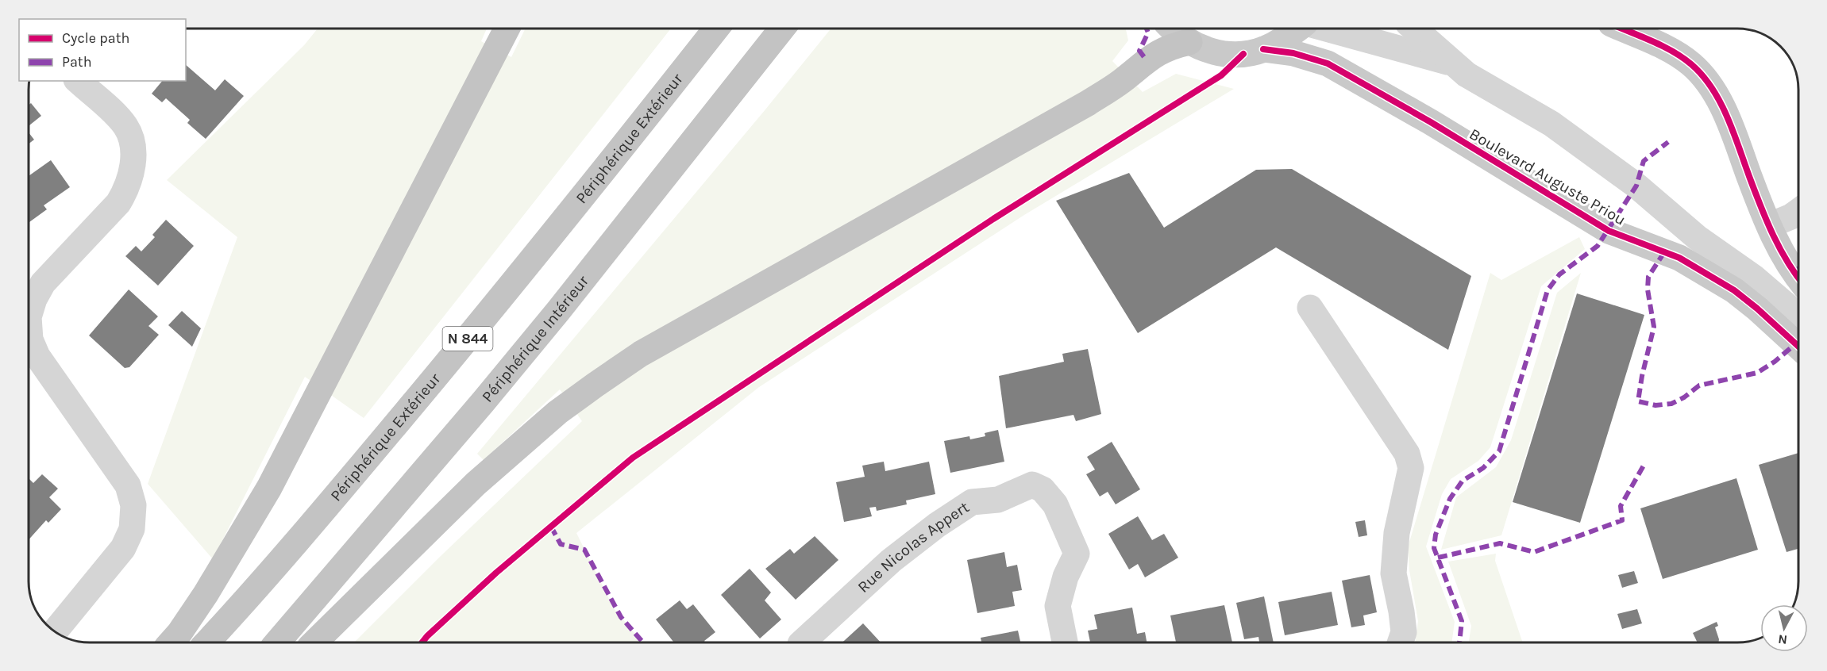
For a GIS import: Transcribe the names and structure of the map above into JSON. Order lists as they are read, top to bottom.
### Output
{
  "streets": {
    "highway": ["Périphérique Extérieur", "Périphérique Intérieur", "N 844"],
    "main road": ["Boulevard Auguste Priou"],
    "street": ["Rue Nicolas Appert"]
  },
  "legend": ["Cycle path", "Path"],
  "north": "bottom"
}
